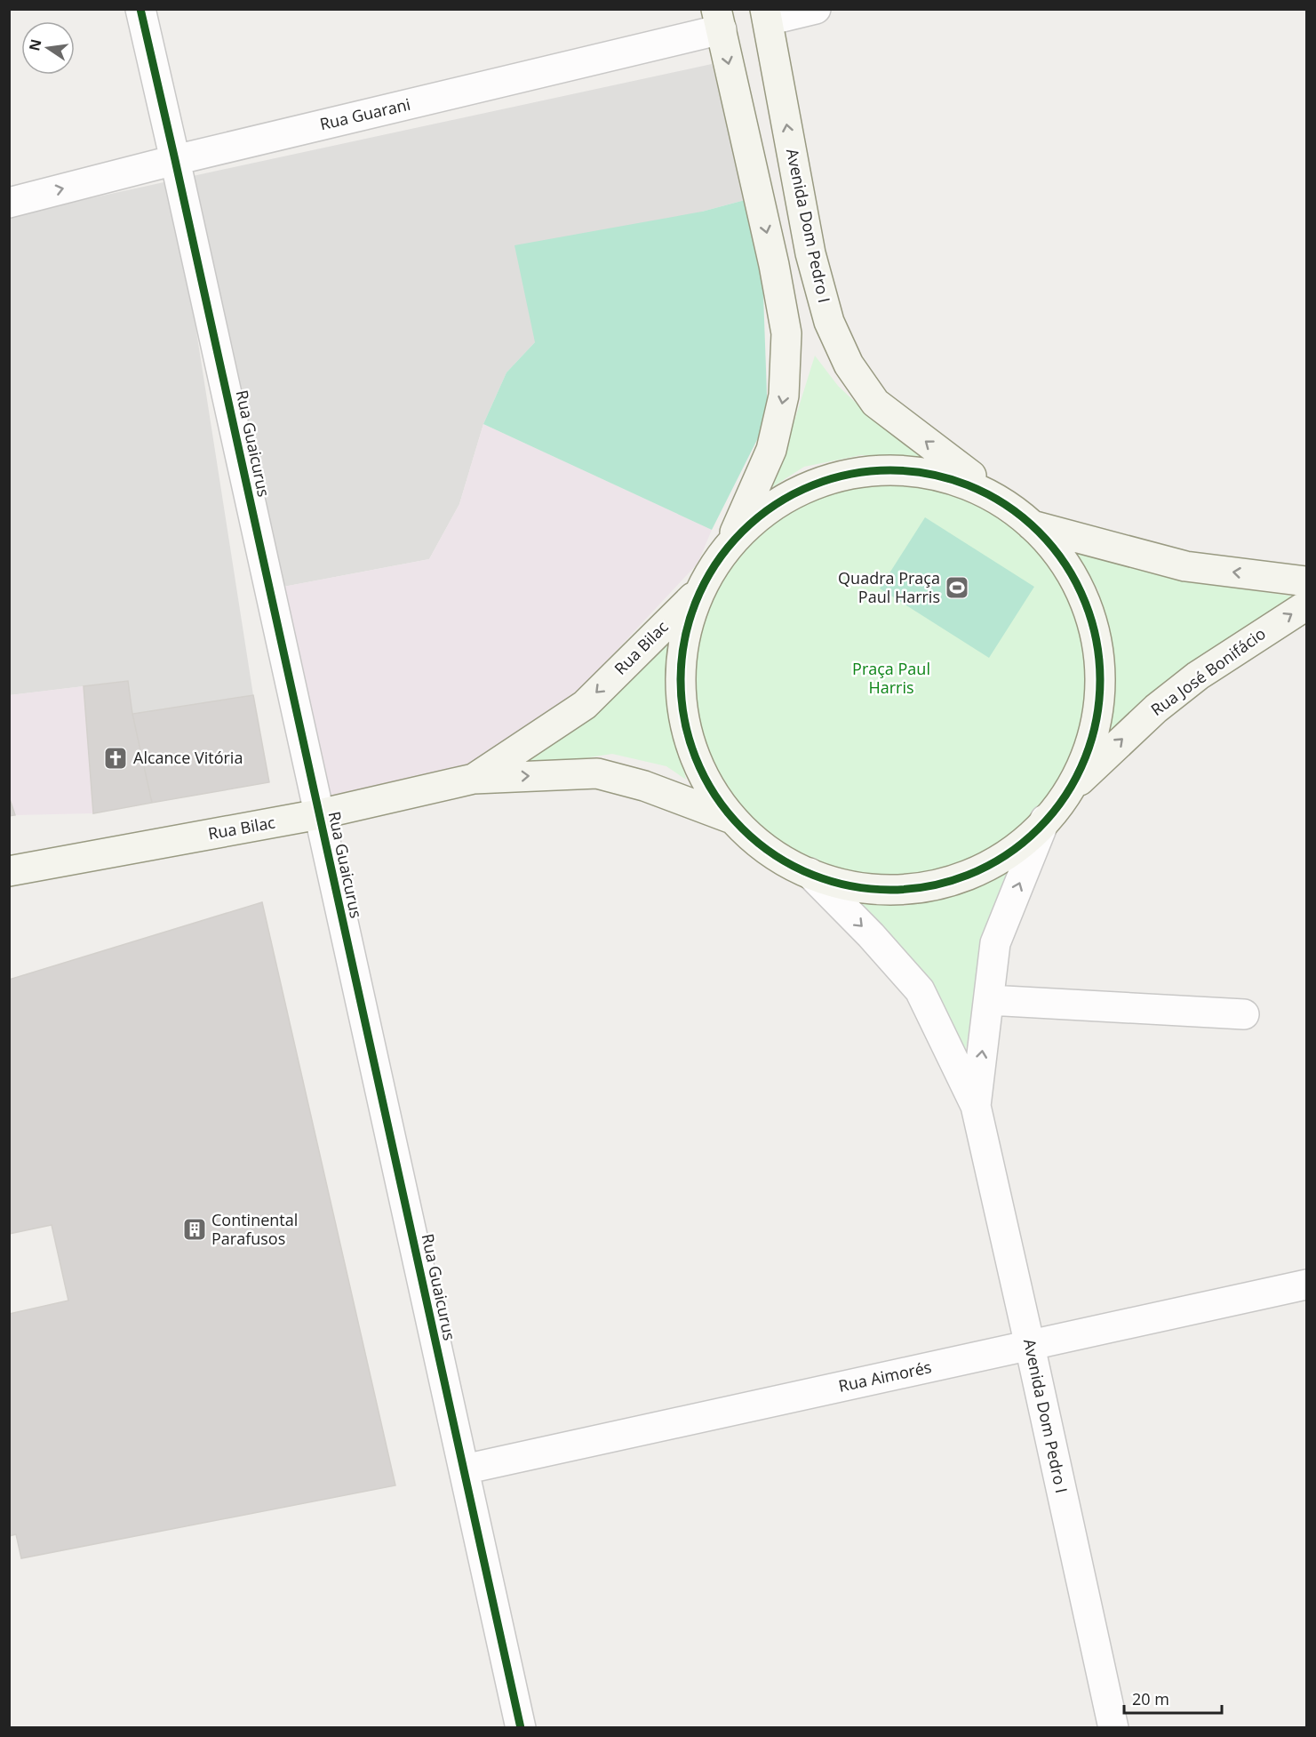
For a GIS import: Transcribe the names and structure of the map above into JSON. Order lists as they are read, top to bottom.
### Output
{
  "streets": {
    "street": [
      "Rua Guarani",
      "Avenida Dom Pedro I",
      "Rua Guaicurus",
      "Rua Bilac",
      "Rua José Bonifácio",
      "Rua Aimorés"
    ]
  },
  "crossings": [
    ["Rua Guarani", "Rua Guaicurus"],
    ["Avenida Dom Pedro I", "Rua Aimorés"],
    ["Rua Guaicurus", "Rua Bilac"],
    ["Rua Guaicurus", "Rua Aimorés"]
  ],
  "one_way": ["Rua José Bonifácio"],
  "parks": ["Praça Paul Harris"],
  "places": {
    "sports": ["Quadra Praça Paul Harris"],
    "church": ["Alcance Vitória"],
    "building": ["Continental Parafusos"]
  },
  "scale_bar": "20 m",
  "north": "left"
}
